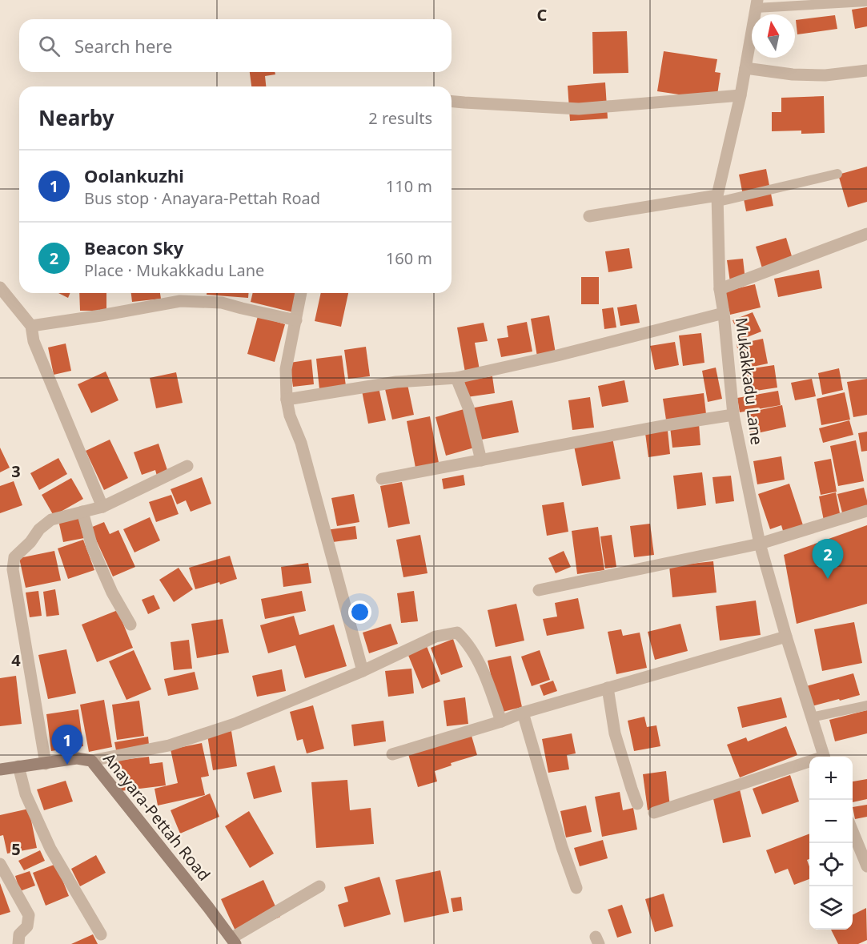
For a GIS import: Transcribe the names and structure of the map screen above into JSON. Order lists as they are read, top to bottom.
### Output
{
  "streets": {
    "main road": ["Anayara-Pettah Road"],
    "street": ["Mukakkadu Lane"]
  },
  "north": "top",
  "page": {
    "search": "Search here",
    "heading": ["Nearby", "2 results"],
    "list": [
      {
        "mark": "1",
        "name": "Oolankuzhi",
        "note": "Bus stop · Anayara-Pettah Road",
        "value": "110 m"
      },
      {
        "mark": "2",
        "name": "Beacon Sky",
        "note": "Place · Mukakkadu Lane",
        "value": "160 m"
      }
    ],
    "pins": ["2", "1"],
    "map_buttons": ["+", "−"]
  },
  "grid": {
    "columns": ["C"],
    "rows": ["3", "4", "5"]
  }
}
